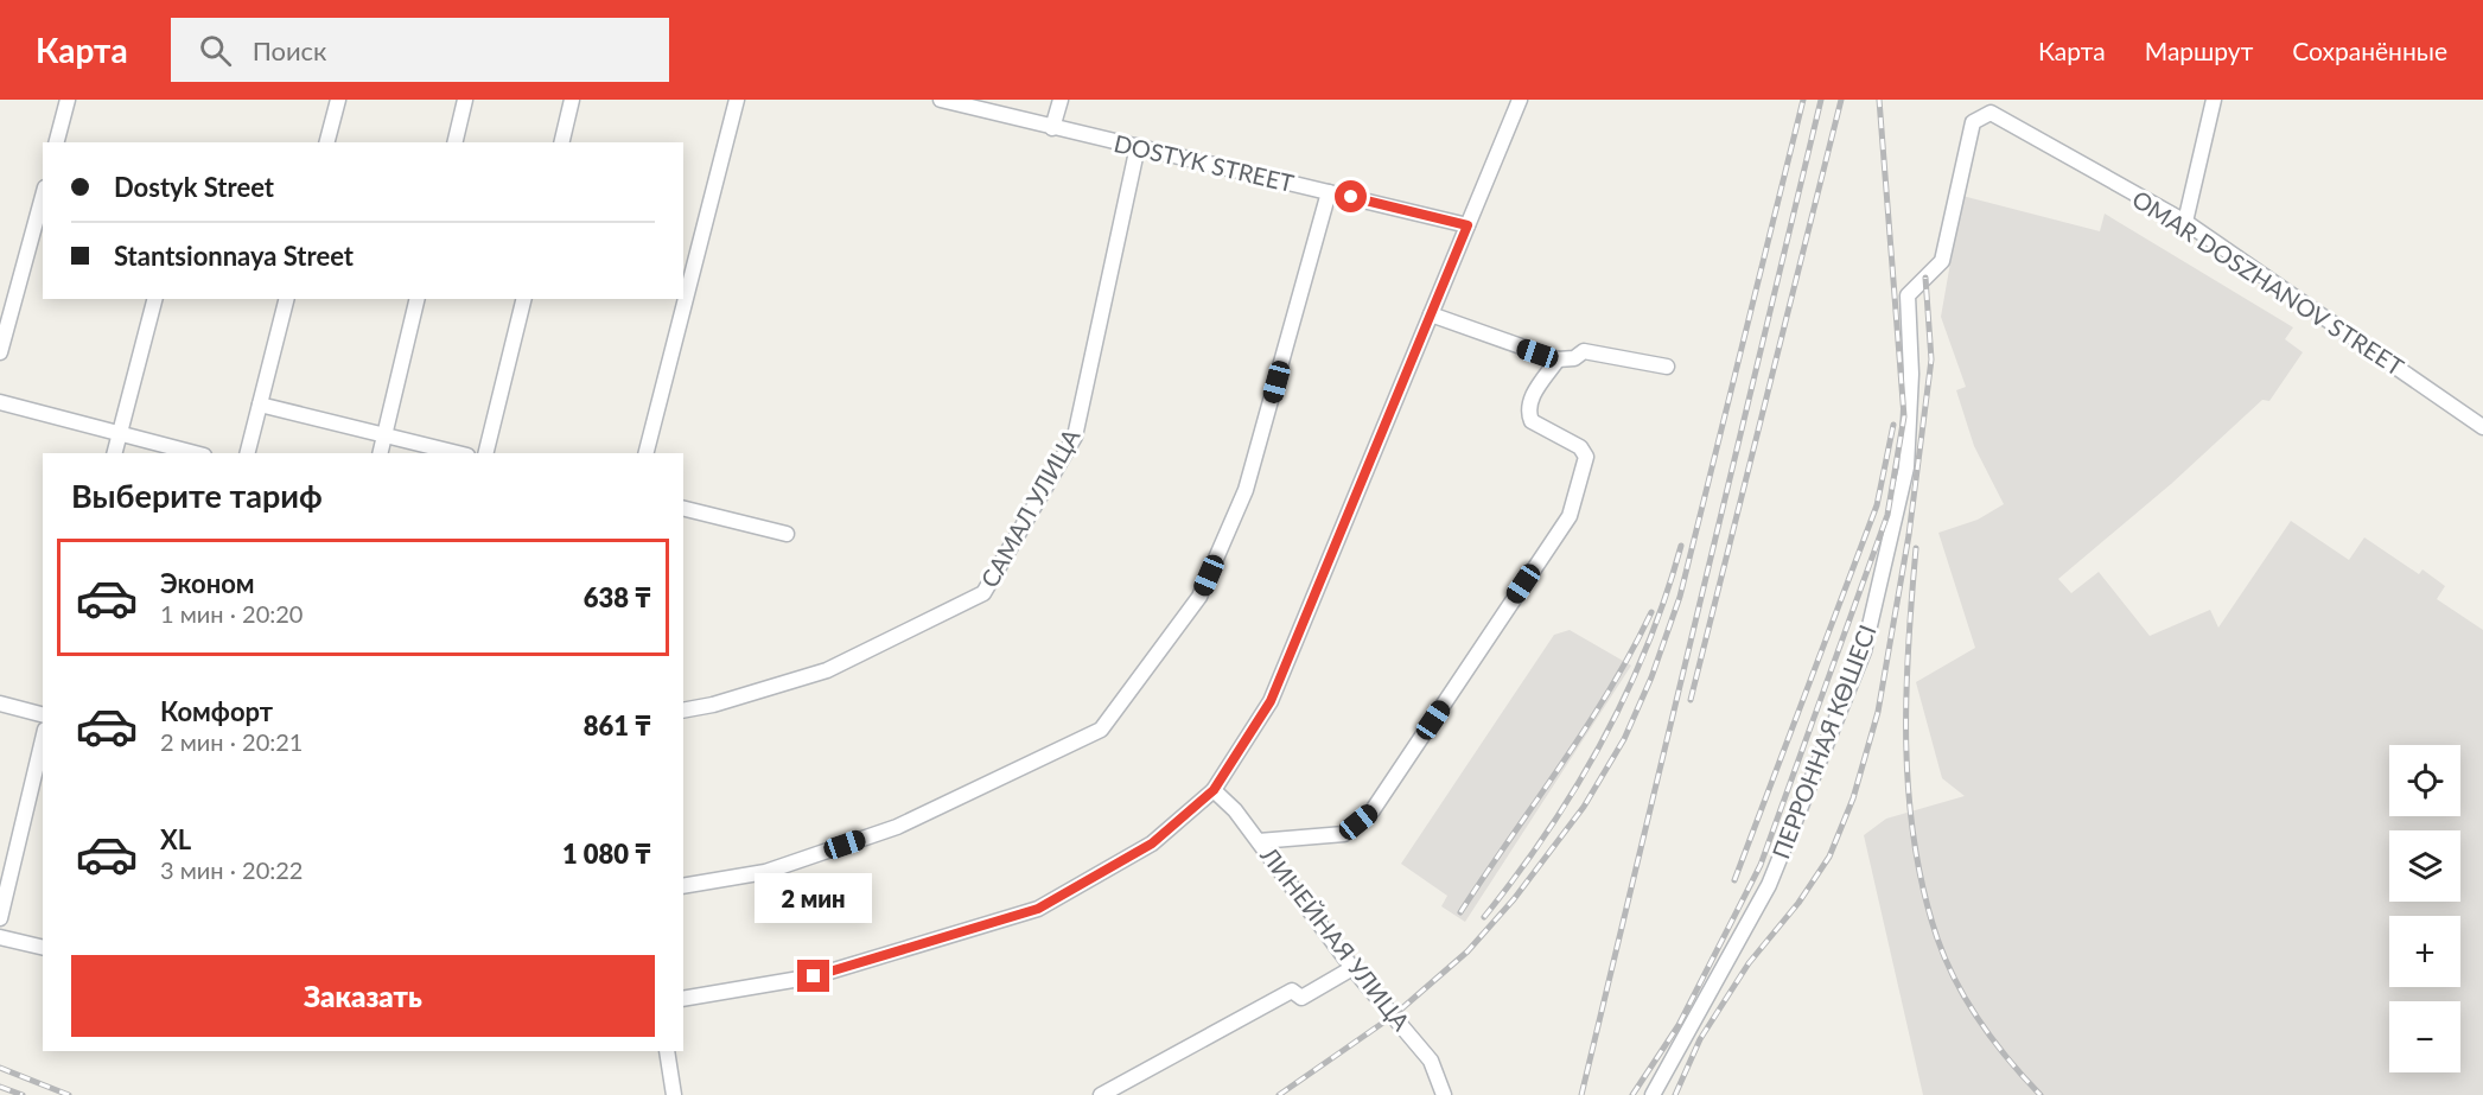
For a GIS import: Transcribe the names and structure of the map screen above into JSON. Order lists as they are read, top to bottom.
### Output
{
  "streets": {
    "street": [
      "DOSTYK STREET",
      "OMAR DOSZHANOV STREET",
      "САМАЛ УЛИЦА",
      "ПЕРРОННАЯ КӨШЕСІ",
      "ЛИНЕЙНАЯ УЛИЦА"
    ]
  },
  "crossings": [
    ["DOSTYK STREET", "САМАЛ УЛИЦА"],
    ["OMAR DOSZHANOV STREET", "ПЕРРОННАЯ КӨШЕСІ"]
  ],
  "page": {
    "header": "Карта",
    "search": "Поиск",
    "nav": ["Карта", "Маршрут", "Сохранённые"],
    "banner": ["Dostyk Street", "Stantsionnaya Street"],
    "heading": "Выберите тариф",
    "list": [
      {
        "name": "Эконом",
        "note": "1 мин · 20:20",
        "value": "638 ₸"
      },
      {
        "name": "Комфорт",
        "note": "2 мин · 20:21",
        "value": "861 ₸"
      },
      {
        "name": "XL",
        "note": "3 мин · 20:22",
        "value": "1 080 ₸"
      }
    ],
    "map_buttons": ["+", "−"],
    "bubble": "2 мин",
    "buttons": "Заказать"
  }
}
